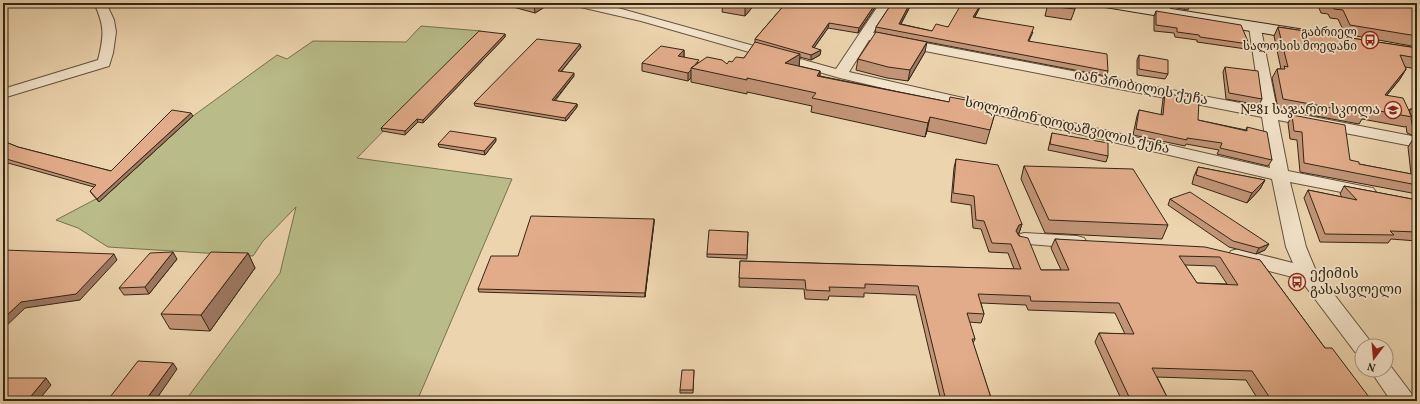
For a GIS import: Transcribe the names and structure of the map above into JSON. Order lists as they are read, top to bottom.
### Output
{
  "streets": {
    "street": ["იან პრიბილის ქუჩა", "სოლომონ დოდაშვილის ქუჩა"]
  },
  "places": {
    "bus stop": ["გაბრიელ სალოსის მოედანი", "ექიმის გასასვლელი"],
    "school or university": ["№81 საჯარო სკოლა"]
  },
  "north": "bottom"
}
